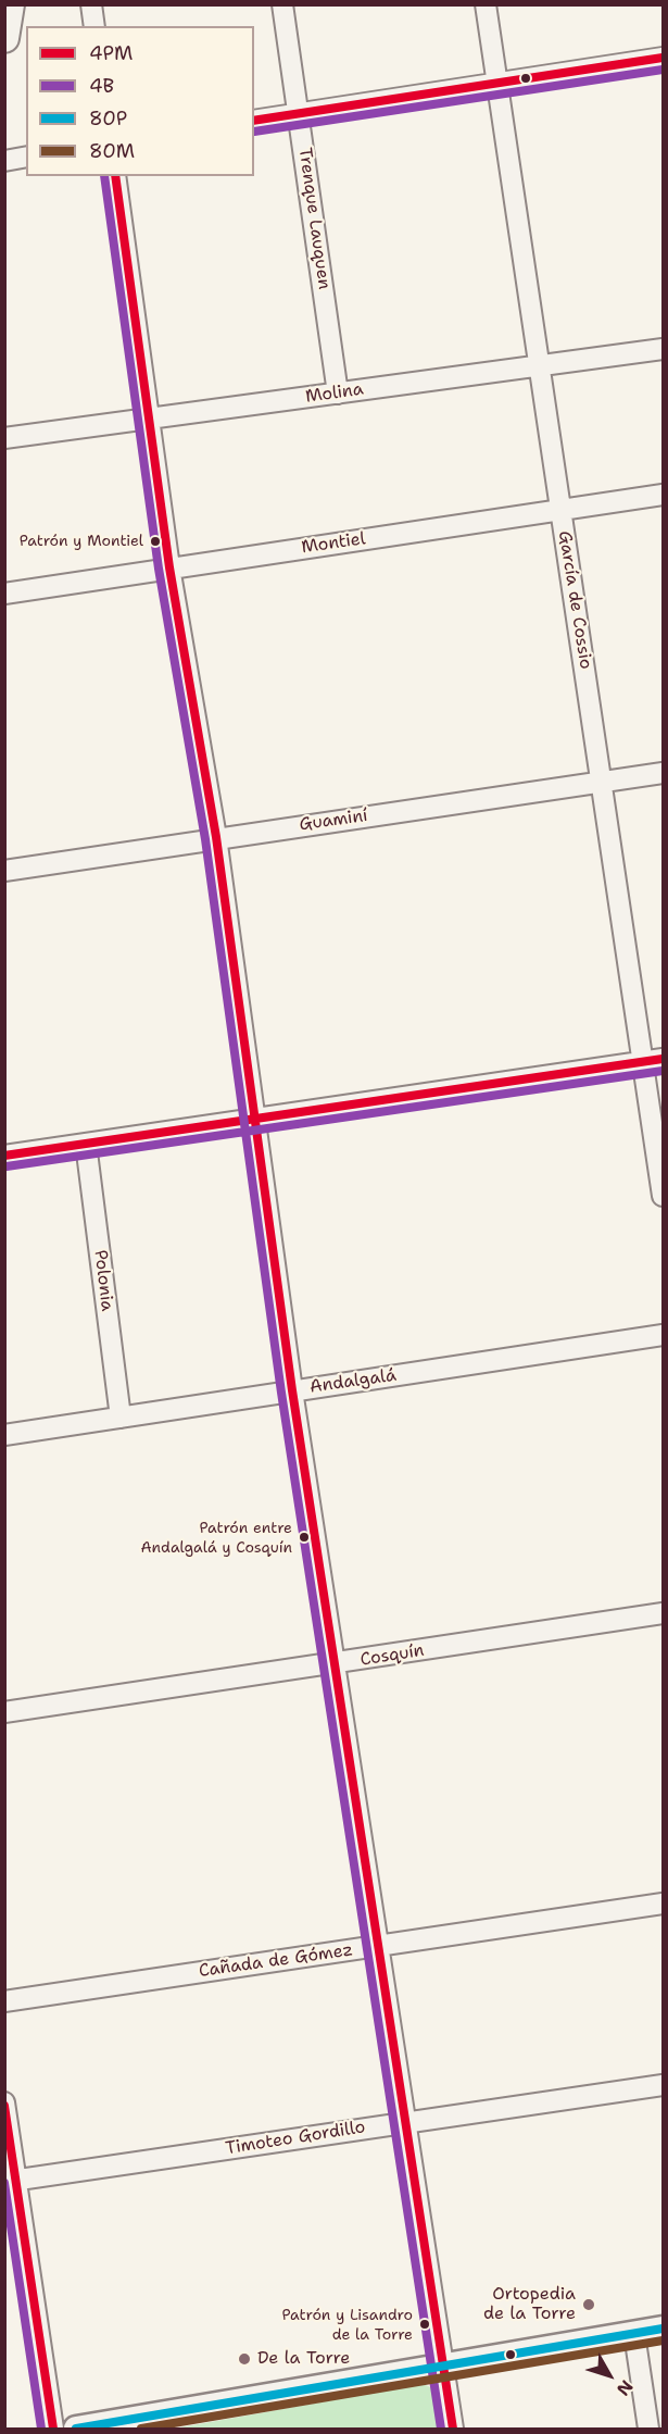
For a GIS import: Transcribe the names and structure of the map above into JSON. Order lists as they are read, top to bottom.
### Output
{
  "streets": {
    "street": [
      "Trenque Lauquen",
      "Molina",
      "Montiel",
      "García de Cossio",
      "Guaminí",
      "Polonia",
      "Andalgalá",
      "Cosquín",
      "Cañada de Gómez",
      "Timoteo Gordillo"
    ]
  },
  "crossings": [
    ["Trenque Lauquen", "Molina"],
    ["Molina", "García de Cossio"],
    ["Montiel", "García de Cossio"],
    ["García de Cossio", "Guaminí"],
    ["Polonia", "Andalgalá"]
  ],
  "places": [
    "Patrón y Montiel",
    "Patrón entre Andalgalá y Cosquín",
    "Ortopedia de la Torre",
    "Patrón y Lisandro de la Torre",
    "De la Torre"
  ],
  "lines": [
    "transit line 4PM",
    "transit line 4B",
    "transit line 80P",
    "transit line 80M"
  ],
  "legend": [
    "4PM",
    "4B",
    "80P",
    "80M"
  ],
  "north": "bottom right"
}
